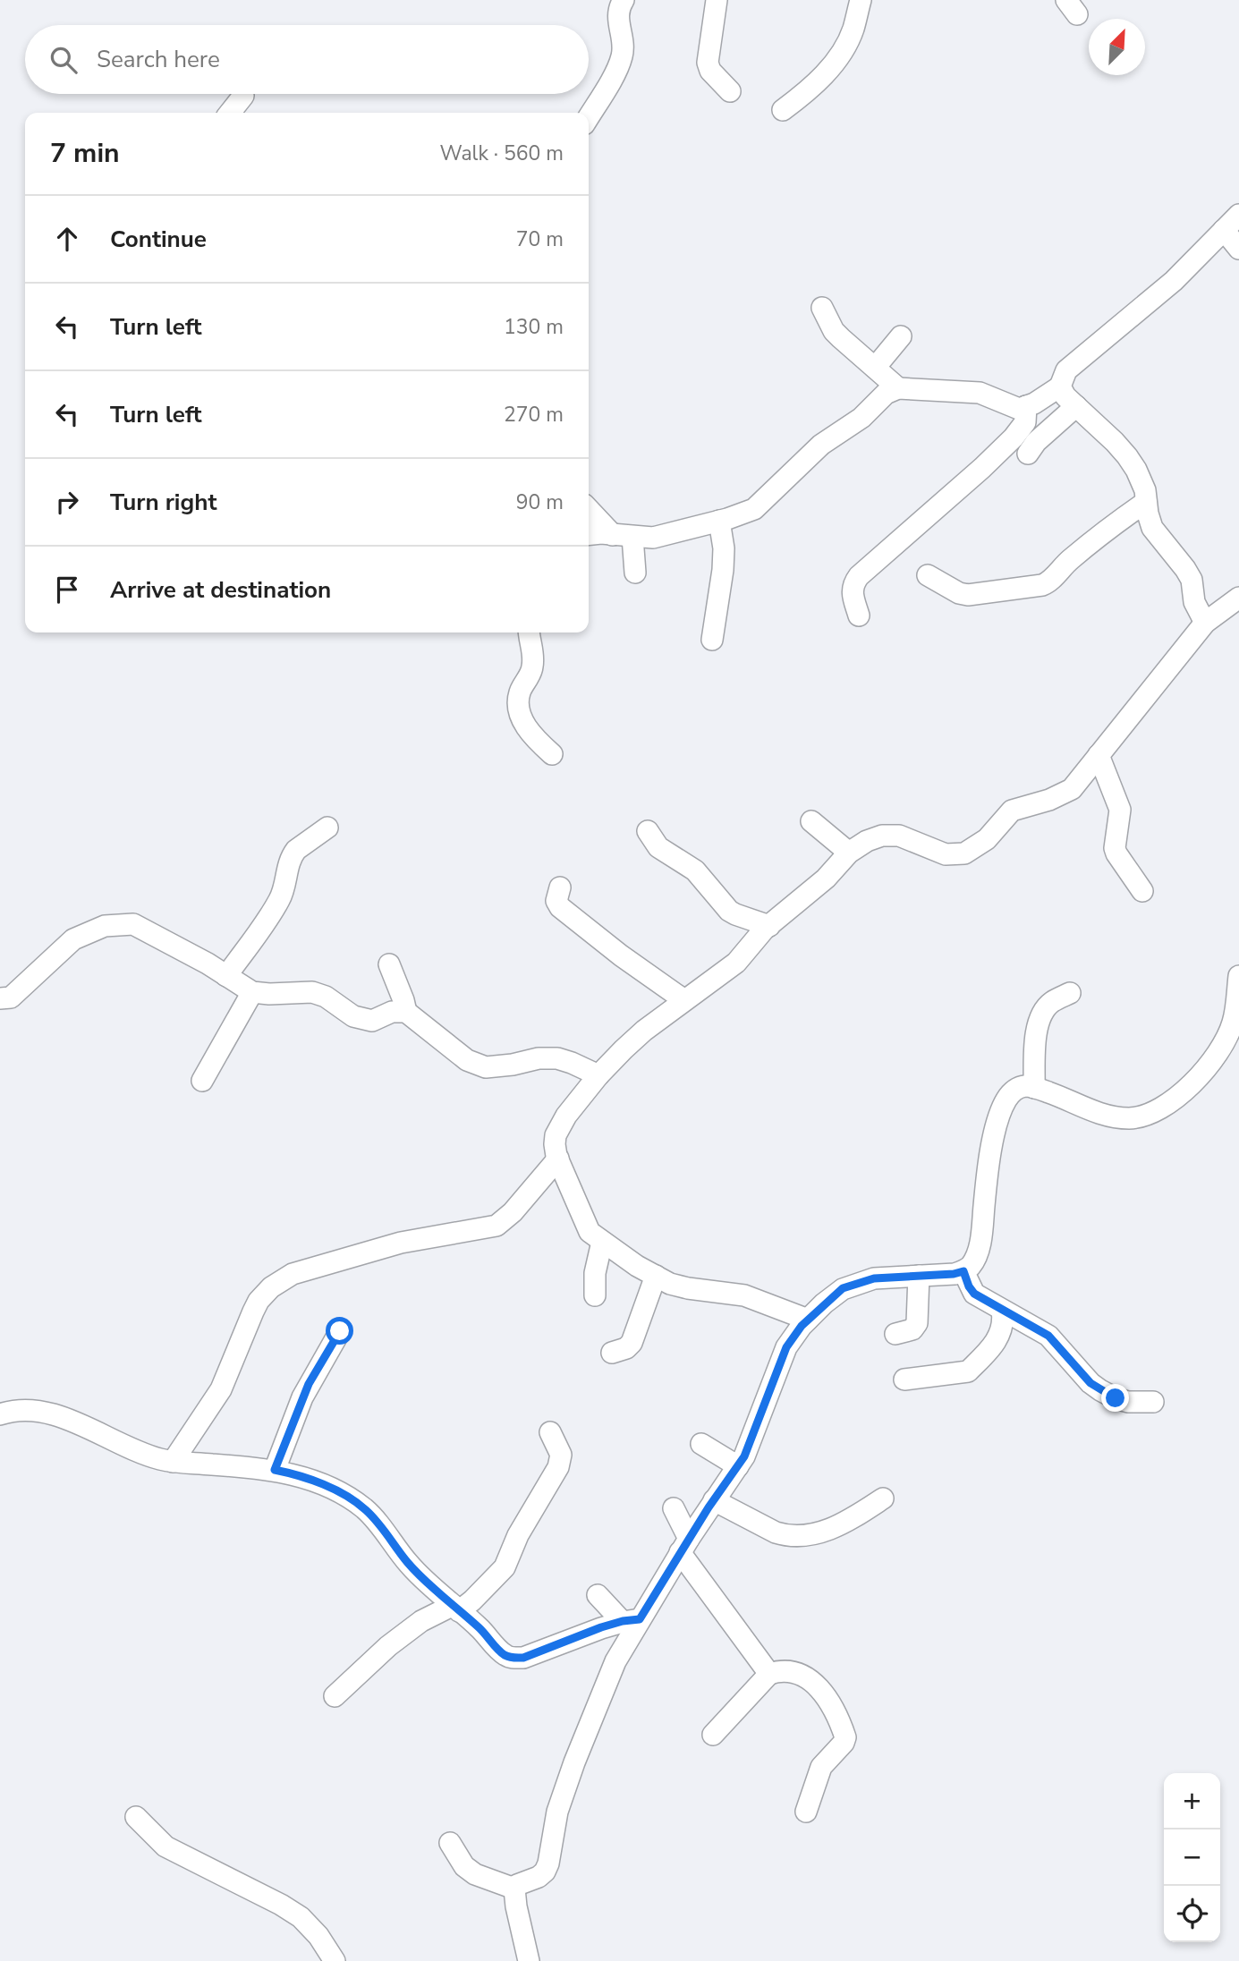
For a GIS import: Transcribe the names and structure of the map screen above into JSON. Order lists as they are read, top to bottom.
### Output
{
  "north": "top right",
  "page": {
    "search": "Search here",
    "heading": ["7 min", "Walk · 560 m"],
    "list": [
      ["Continue", "70 m"],
      ["Turn left", "130 m"],
      ["Turn left", "270 m"],
      ["Turn right", "90 m"],
      "Arrive at destination"
    ],
    "map_buttons": ["+", "−"]
  }
}
